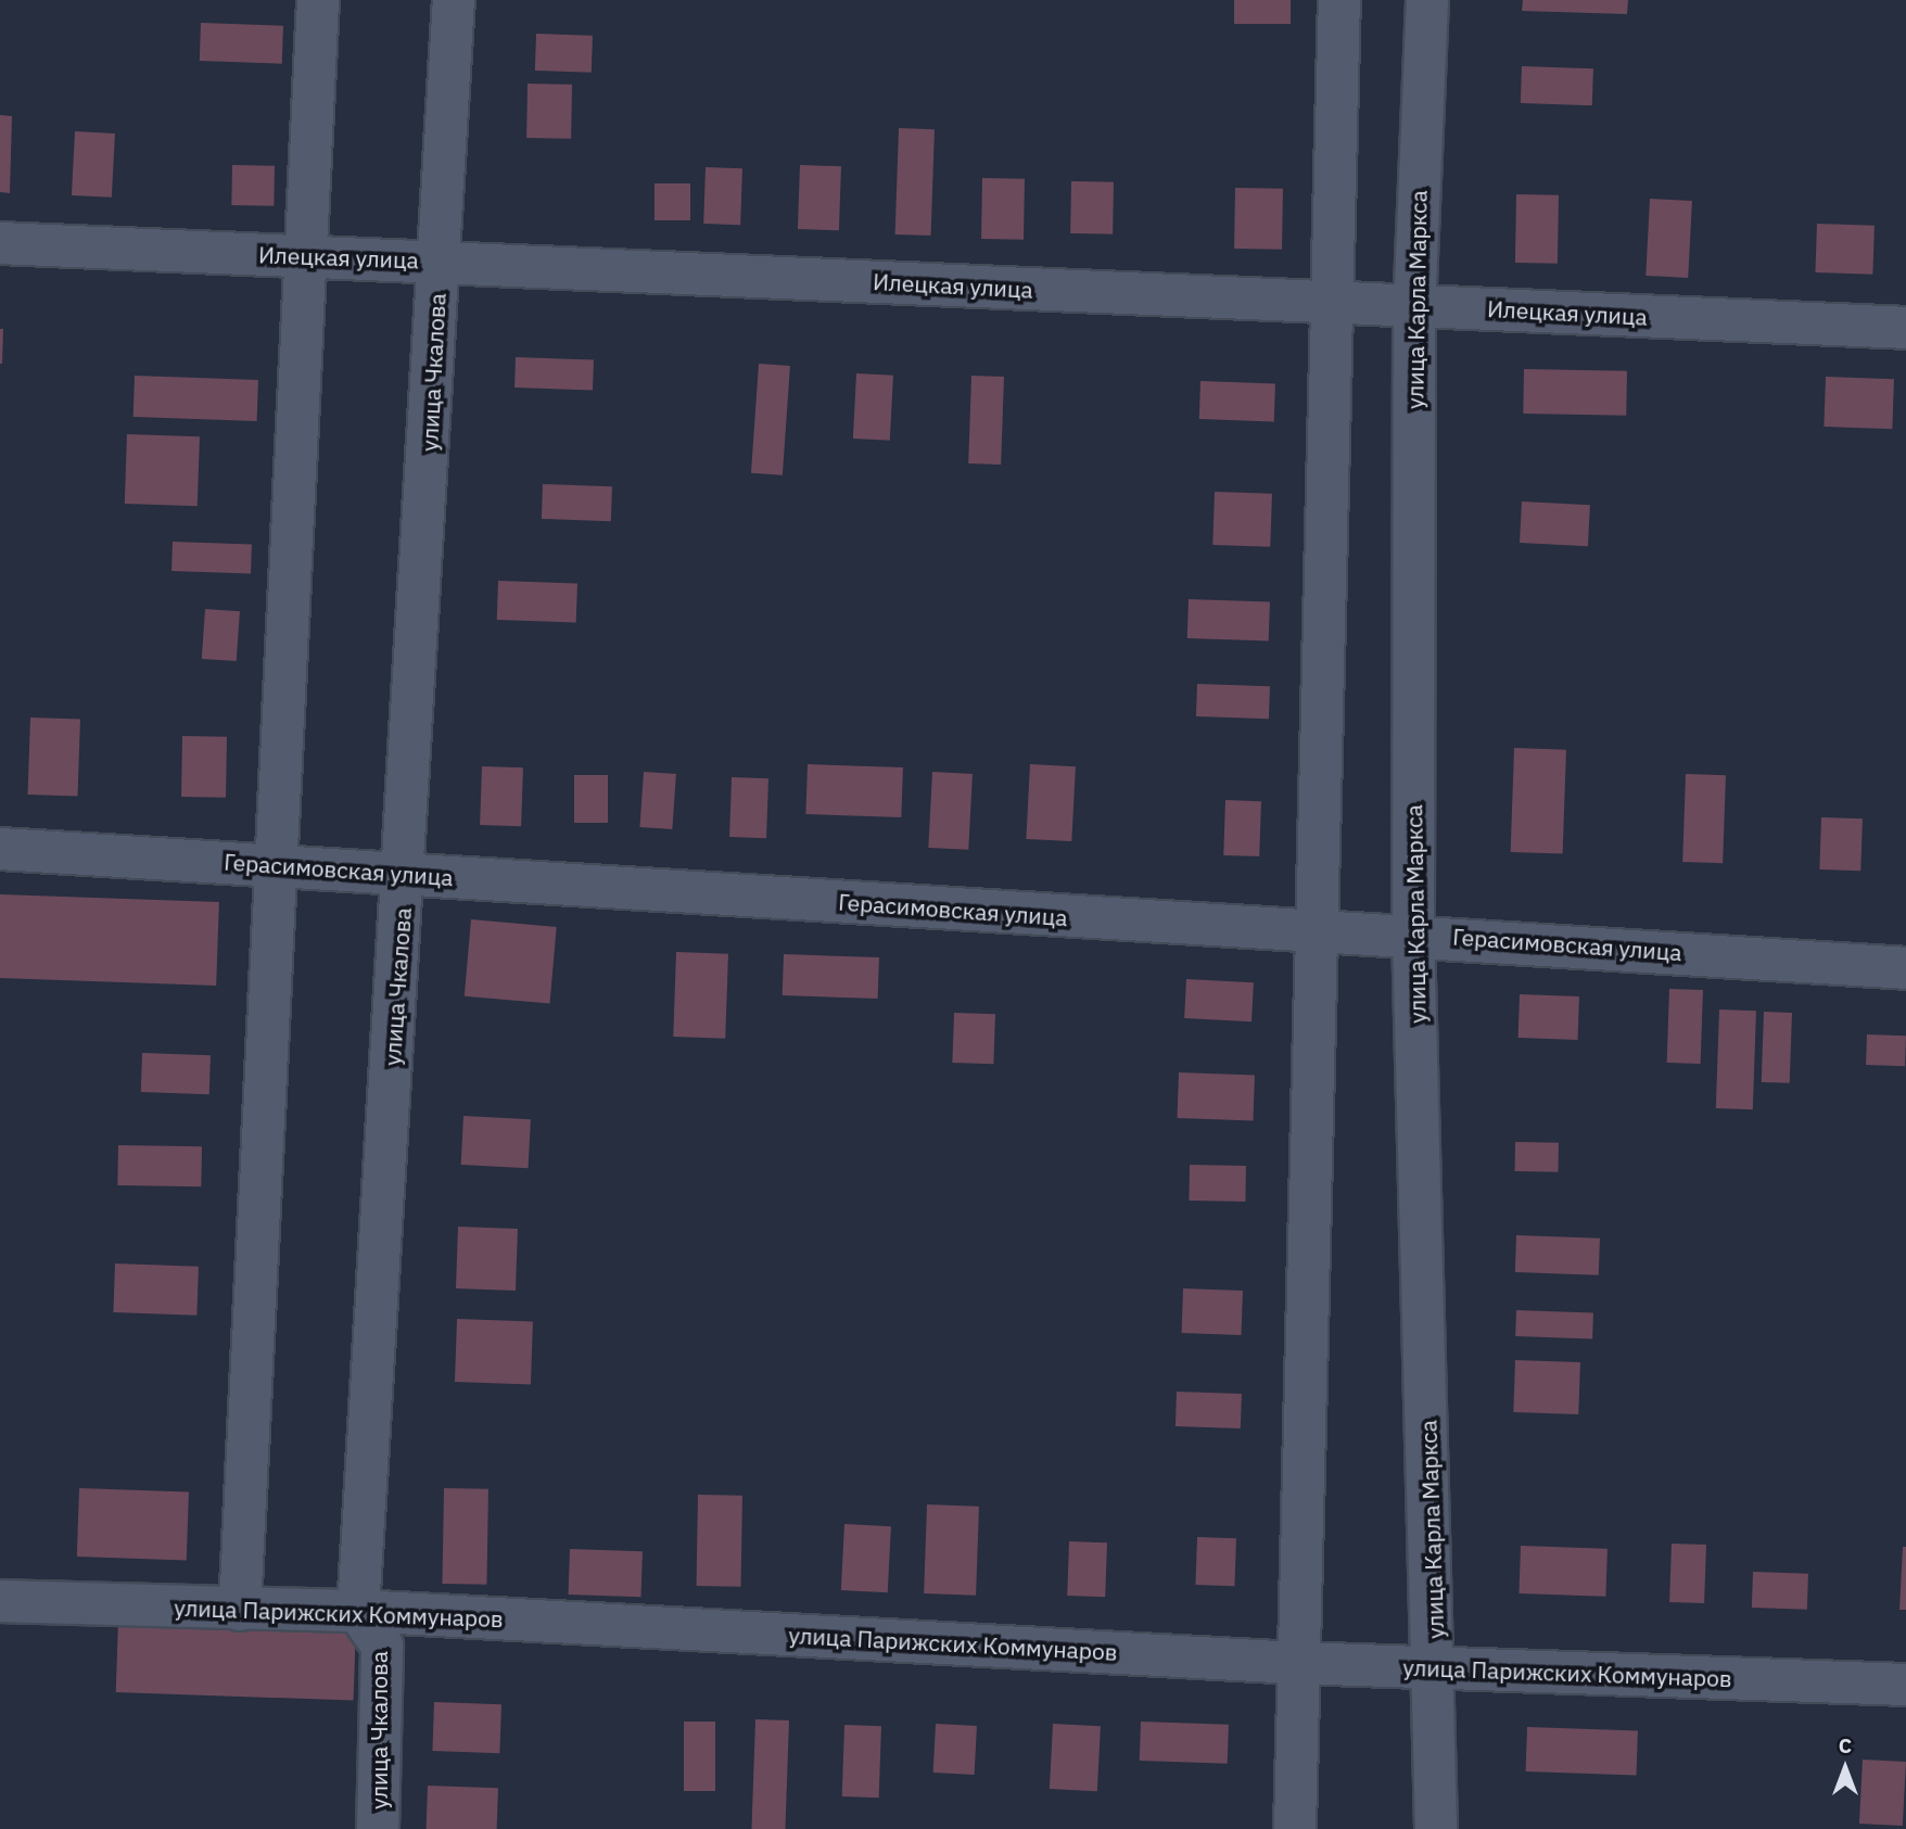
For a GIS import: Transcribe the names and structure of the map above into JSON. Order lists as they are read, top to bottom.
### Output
{
  "streets": {
    "street": [
      "Илецкая улица",
      "улица Карла Маркса",
      "улица Чкалова",
      "Герасимовская улица",
      "улица Парижских Коммунаров"
    ]
  },
  "crossings": [
    ["Илецкая улица", "улица Карла Маркса"],
    ["Илецкая улица", "улица Чкалова"],
    ["улица Карла Маркса", "Герасимовская улица"],
    ["улица Карла Маркса", "улица Парижских Коммунаров"],
    ["улица Чкалова", "Герасимовская улица"],
    ["улица Чкалова", "улица Парижских Коммунаров"]
  ],
  "north": "top"
}
